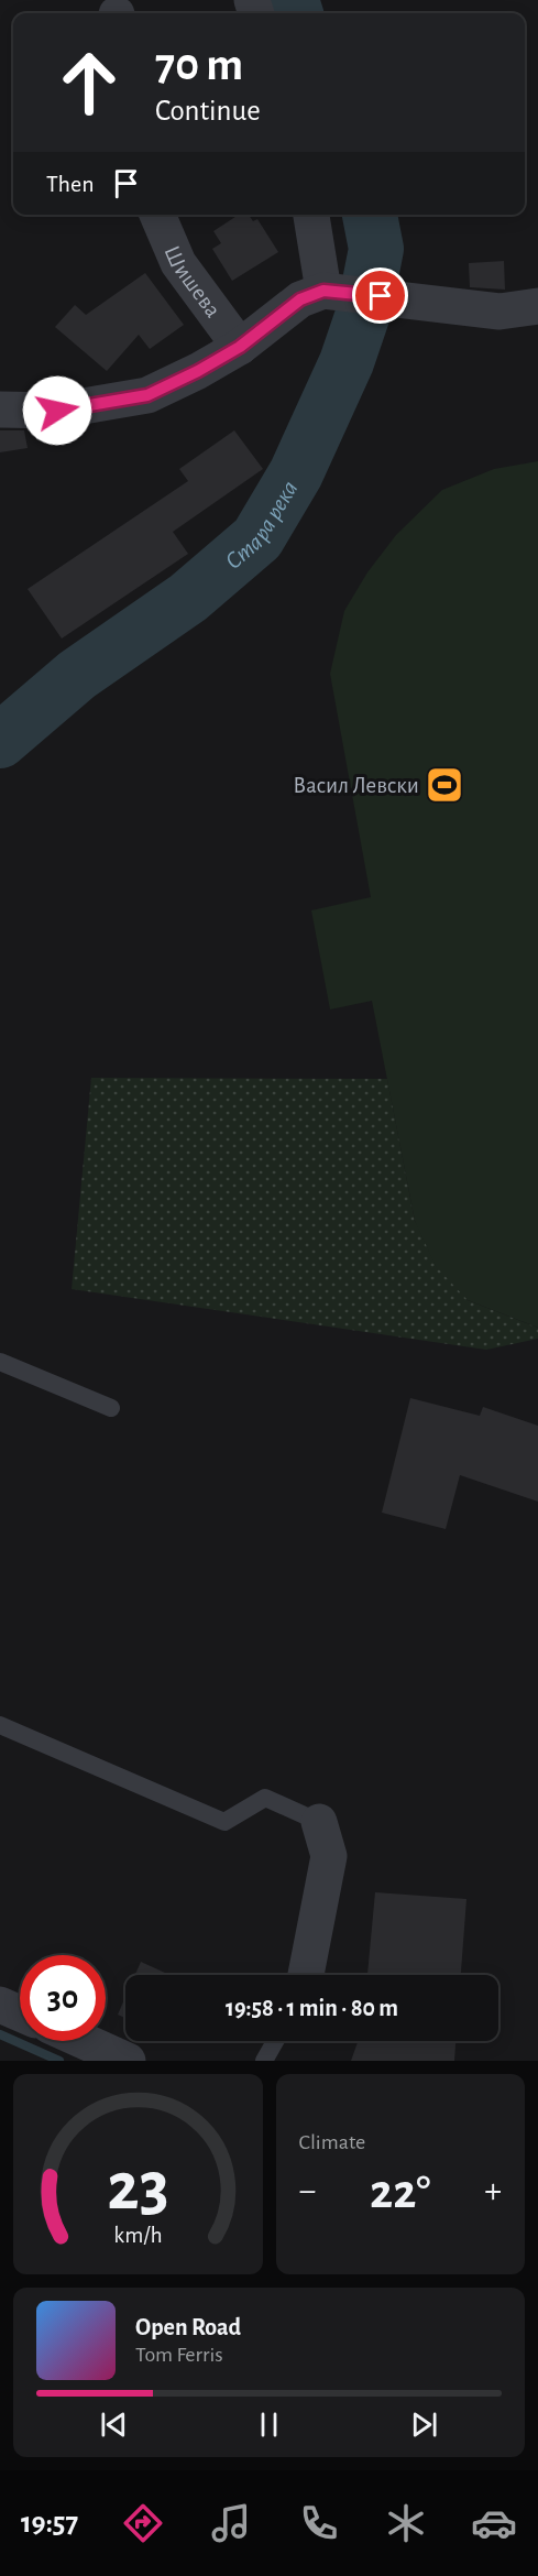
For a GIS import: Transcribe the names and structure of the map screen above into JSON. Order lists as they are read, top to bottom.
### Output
{
  "streets": {
    "street": ["Шишева"]
  },
  "water": ["Стара река"],
  "places": {
    "sports": ["Васил Левски"]
  },
  "page": {
    "turn": ["70 m", "Continue"],
    "then": "Then",
    "limit": "30",
    "trip": "19:58 · 1 min · 80 m",
    "tile": "Climate",
    "heat": ["−", "22°", "+"],
    "song": ["Open Road", "Tom Ferris"],
    "tabs": "19:57",
    "gauge": ["23", "km/h"]
  }
}
